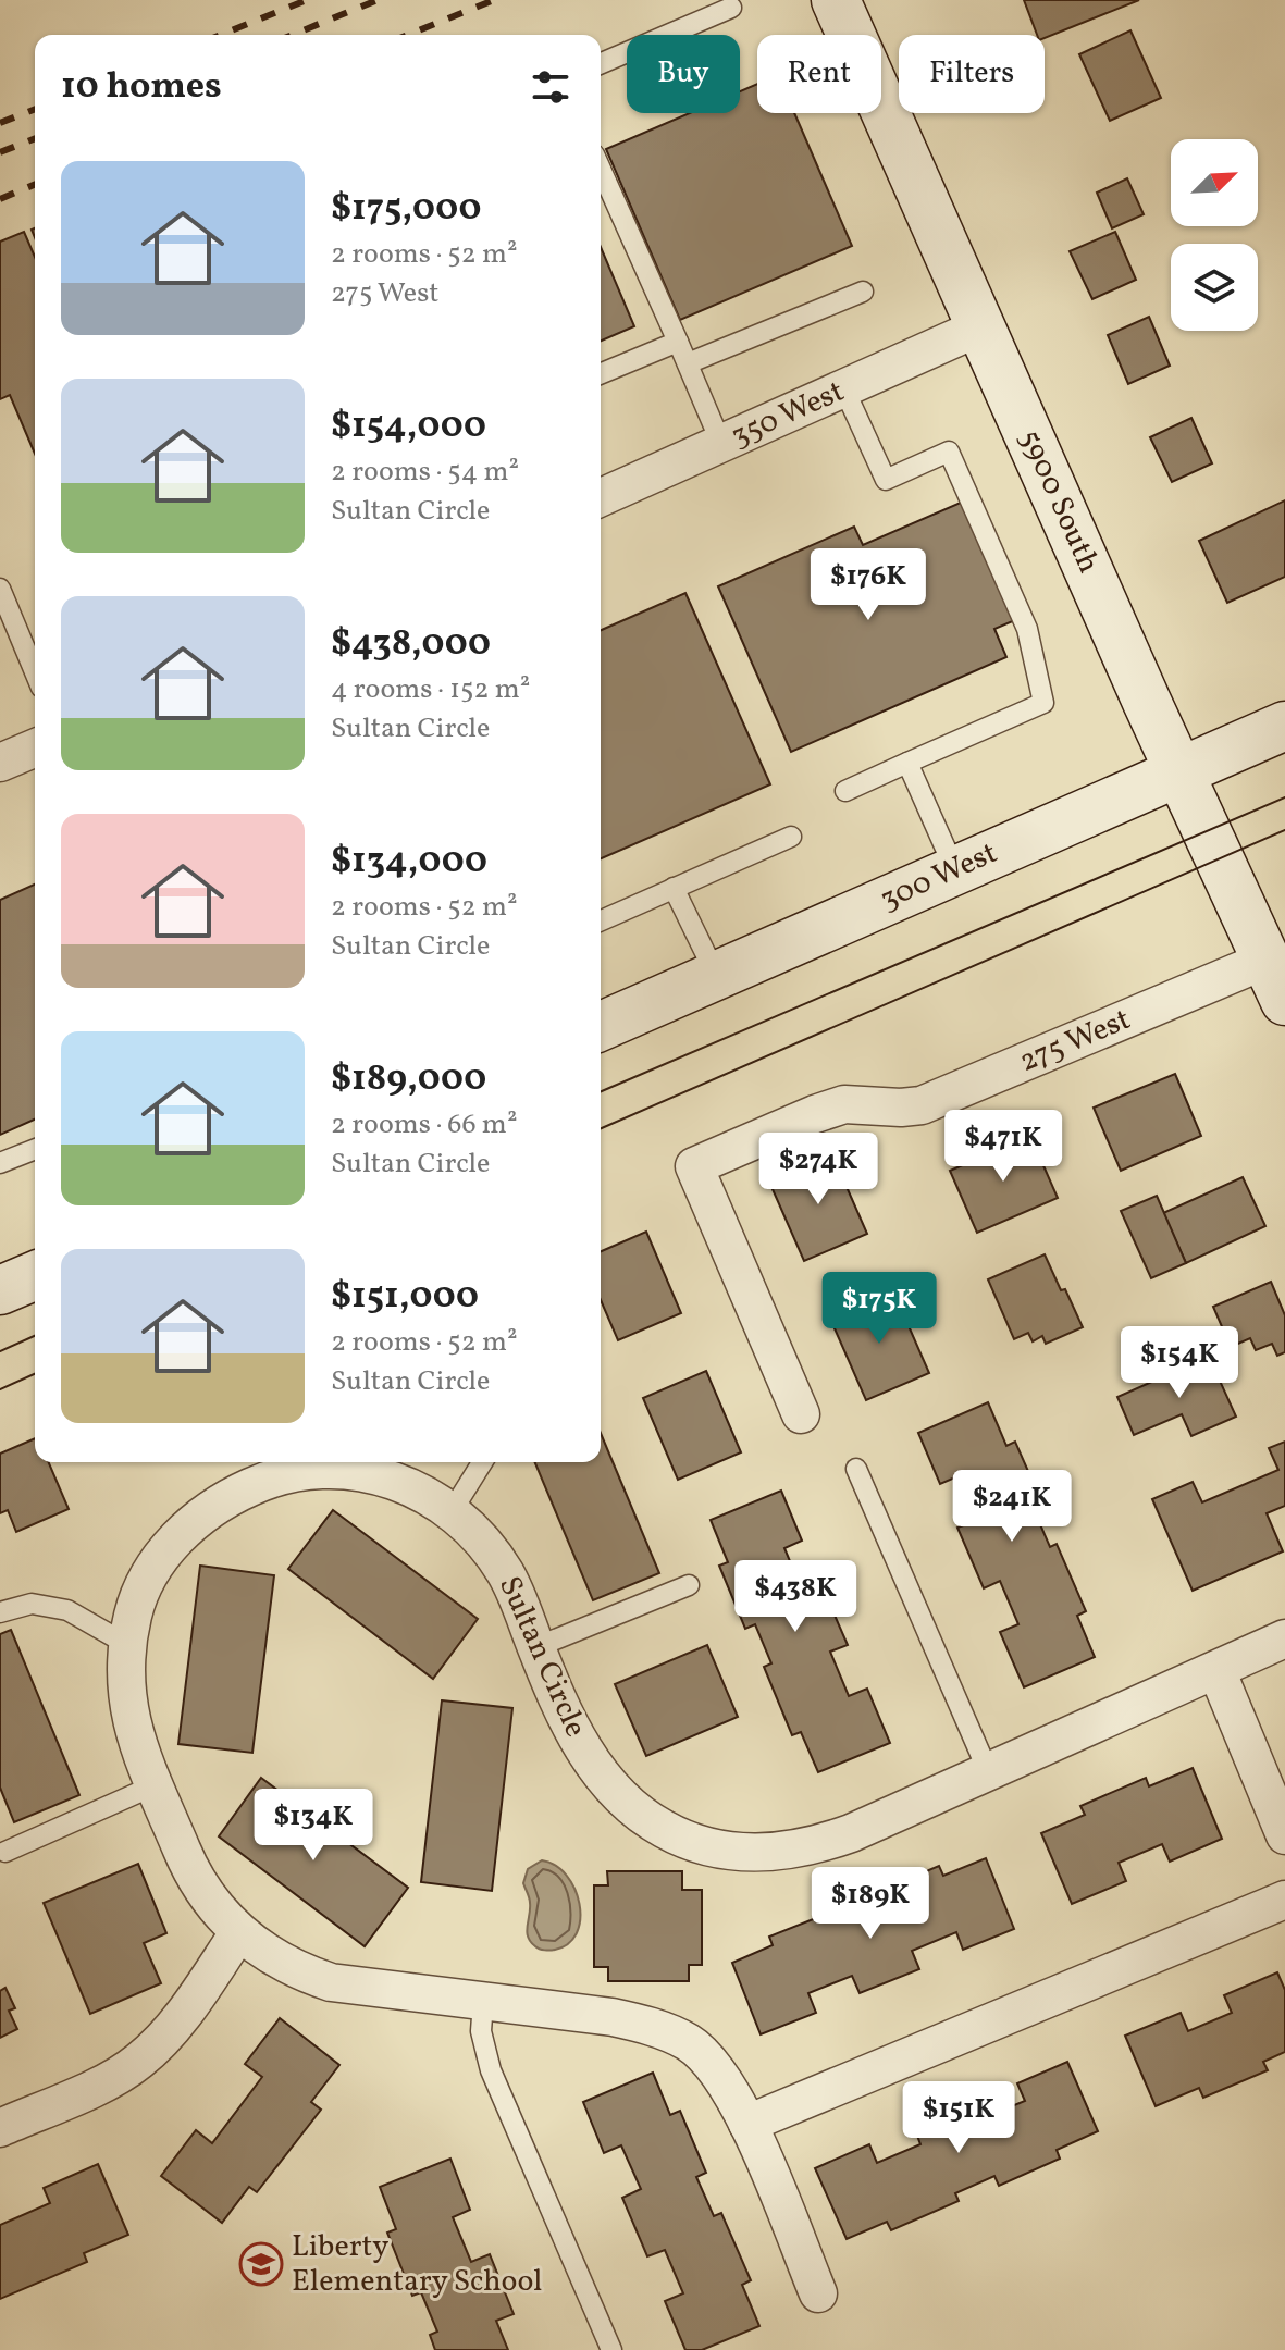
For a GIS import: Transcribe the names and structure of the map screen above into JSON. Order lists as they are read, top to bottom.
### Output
{
  "streets": {
    "street": [
      "350 West",
      "5900 South",
      "300 West",
      "275 West",
      "Sultan Circle"
    ]
  },
  "crossings": [
    ["350 West", "5900 South"],
    ["5900 South", "300 West"],
    ["5900 South", "275 West"]
  ],
  "places": {
    "school or university": ["Liberty Elementary School"]
  },
  "north": "top right",
  "page": {
    "chip": ["Buy", "Rent", "Filters"],
    "heading": "10 homes",
    "list": [
      {
        "name": "$175,000",
        "note": "2 rooms · 52 m² · 275 West"
      },
      {
        "name": "$154,000",
        "note": "2 rooms · 54 m² · Sultan Circle"
      },
      {
        "name": "$438,000",
        "note": "4 rooms · 152 m² · Sultan Circle"
      },
      {
        "name": "$134,000",
        "note": "2 rooms · 52 m² · Sultan Circle"
      },
      {
        "name": "$189,000",
        "note": "2 rooms · 66 m² · Sultan Circle"
      },
      {
        "name": "$151,000",
        "note": "2 rooms · 52 m² · Sultan Circle"
      }
    ],
    "price": [
      "$176K",
      "$471K",
      "$274K",
      "$175K",
      "$154K",
      "$241K",
      "$438K",
      "$134K",
      "$189K",
      "$151K"
    ]
  }
}
